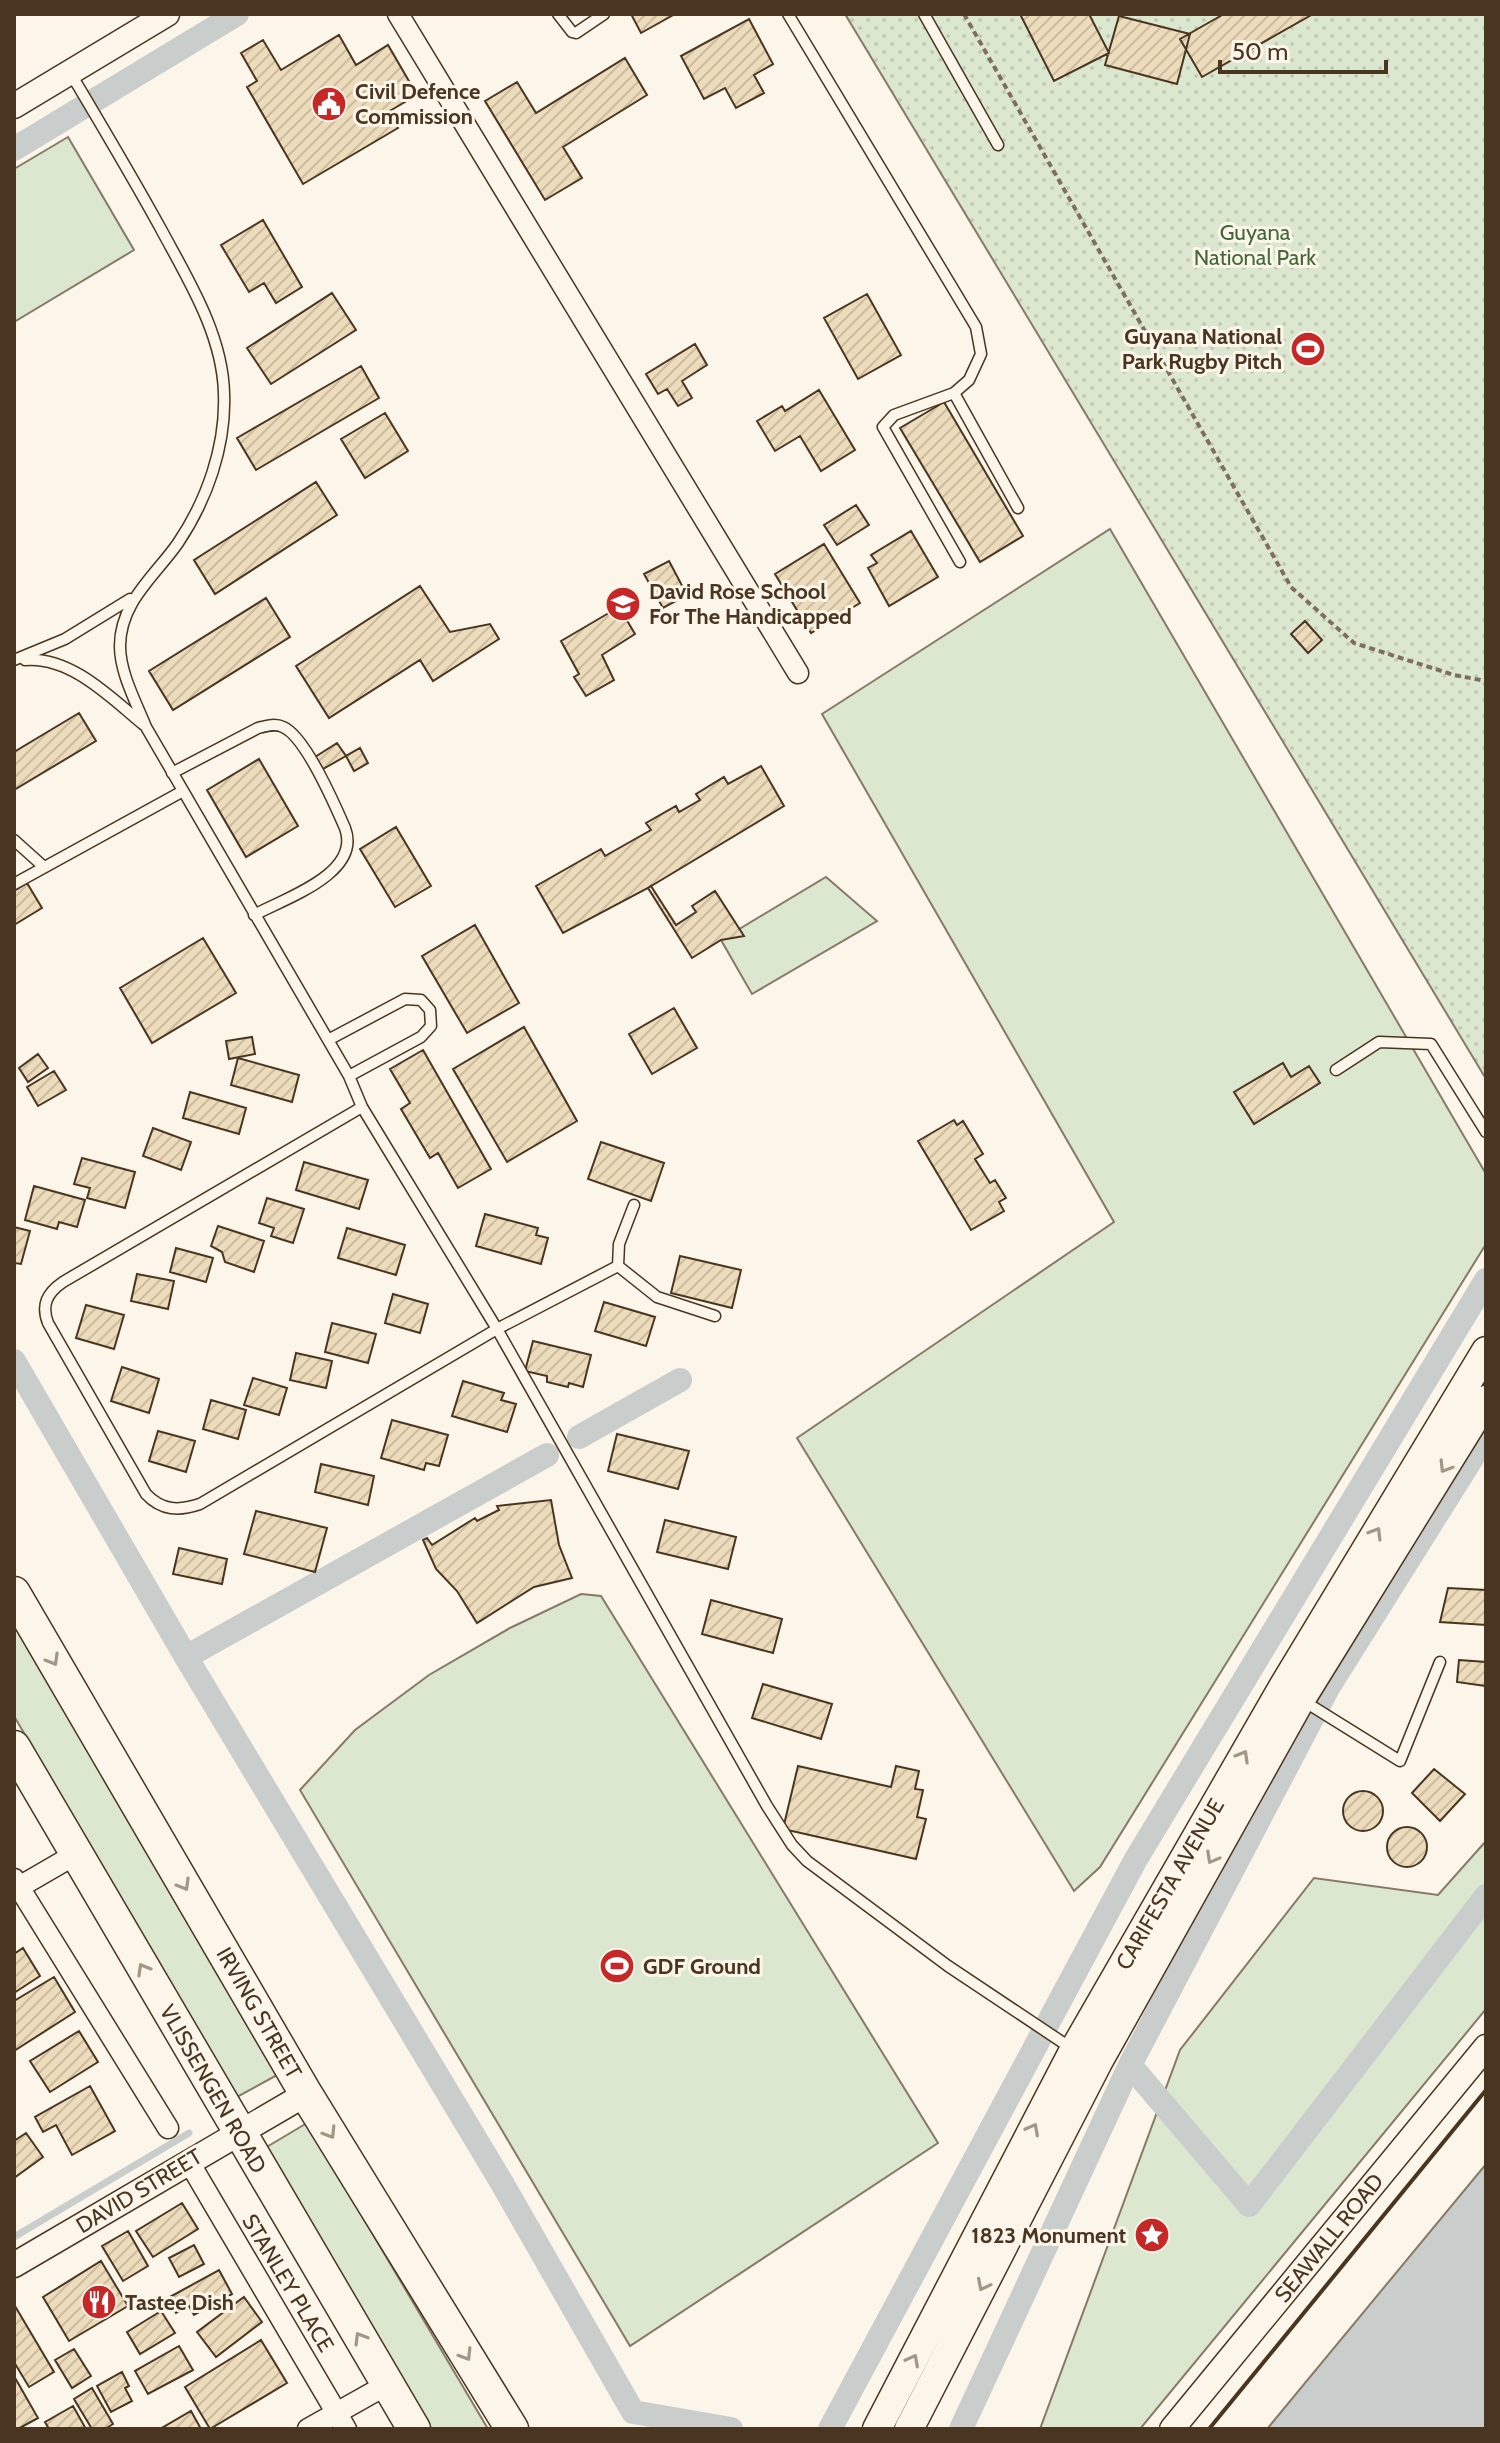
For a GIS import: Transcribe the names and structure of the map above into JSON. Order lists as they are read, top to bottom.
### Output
{
  "streets": {
    "main road": ["CARIFESTA AVENUE", "IRVING STREET", "VLISSENGEN ROAD"],
    "street": ["DAVID STREET", "SEAWALL ROAD", "STANLEY PLACE"]
  },
  "crossings": [
    ["IRVING STREET", "DAVID STREET"],
    ["VLISSENGEN ROAD", "DAVID STREET"],
    ["DAVID STREET", "STANLEY PLACE"]
  ],
  "one_way": ["IRVING STREET", "VLISSENGEN ROAD"],
  "parks": ["Guyana National Park"],
  "places": {
    "public building": ["Civil Defence Commission"],
    "sports": ["Guyana National Park Rugby Pitch", "GDF Ground"],
    "school or university": ["David Rose School For The Handicapped"],
    "place": ["1823 Monument"],
    "restaurant": ["Tastee Dish"]
  },
  "scale_bar": "50 m"
}
